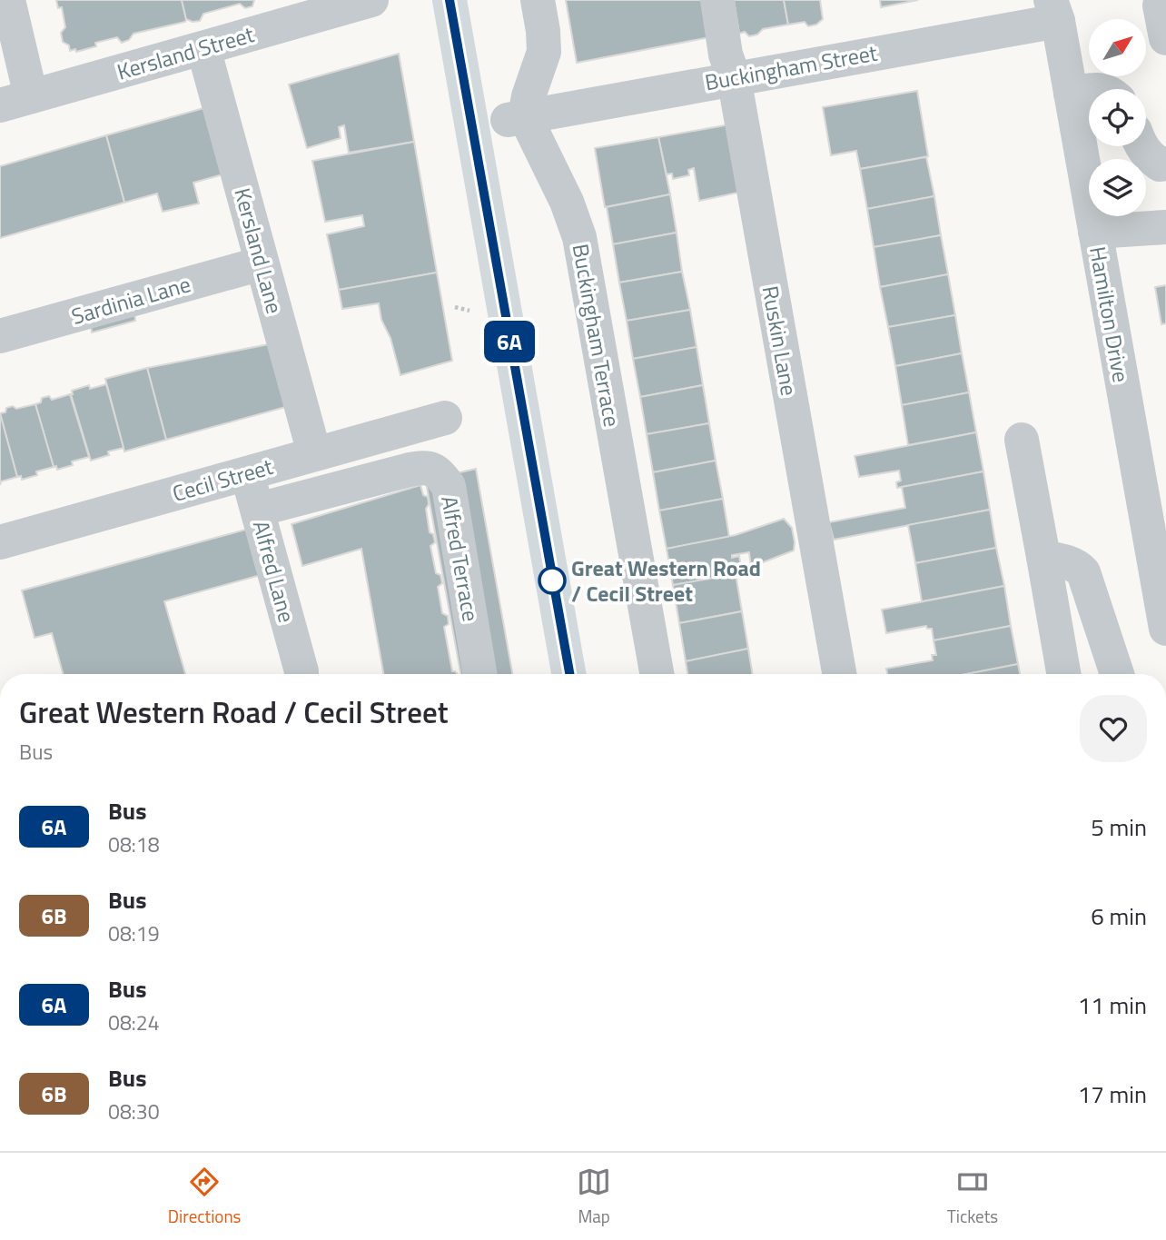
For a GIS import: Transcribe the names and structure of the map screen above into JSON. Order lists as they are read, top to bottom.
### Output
{
  "streets": {
    "street": [
      "Kersland Street",
      "Buckingham Street",
      "Kersland Lane",
      "Sardinia Lane",
      "Hamilton Drive",
      "Buckingham Terrace",
      "Ruskin Lane",
      "Cecil Street",
      "Alfred Terrace",
      "Alfred Lane"
    ]
  },
  "crossings": [
    ["Kersland Street", "Kersland Lane"],
    ["Buckingham Street", "Hamilton Drive"],
    ["Buckingham Street", "Buckingham Terrace"],
    ["Buckingham Street", "Ruskin Lane"],
    ["Kersland Lane", "Sardinia Lane"],
    ["Kersland Lane", "Cecil Street"],
    ["Cecil Street", "Alfred Lane"],
    ["Alfred Terrace", "Alfred Lane"]
  ],
  "places": ["Great Western Road / Cecil Street"],
  "lines": ["bus line 6A"],
  "north": "top right",
  "page": {
    "on_map": "6A",
    "heading": ["Great Western Road / Cecil Street", "Bus"],
    "list": [
      {
        "mark": "6A",
        "name": "Bus",
        "note": "08:18",
        "value": "5 min"
      },
      {
        "mark": "6B",
        "name": "Bus",
        "note": "08:19",
        "value": "6 min"
      },
      {
        "mark": "6A",
        "name": "Bus",
        "note": "08:24",
        "value": "11 min"
      },
      {
        "mark": "6B",
        "name": "Bus",
        "note": "08:30",
        "value": "17 min"
      }
    ],
    "tabs": ["Directions", "Map", "Tickets"]
  }
}
